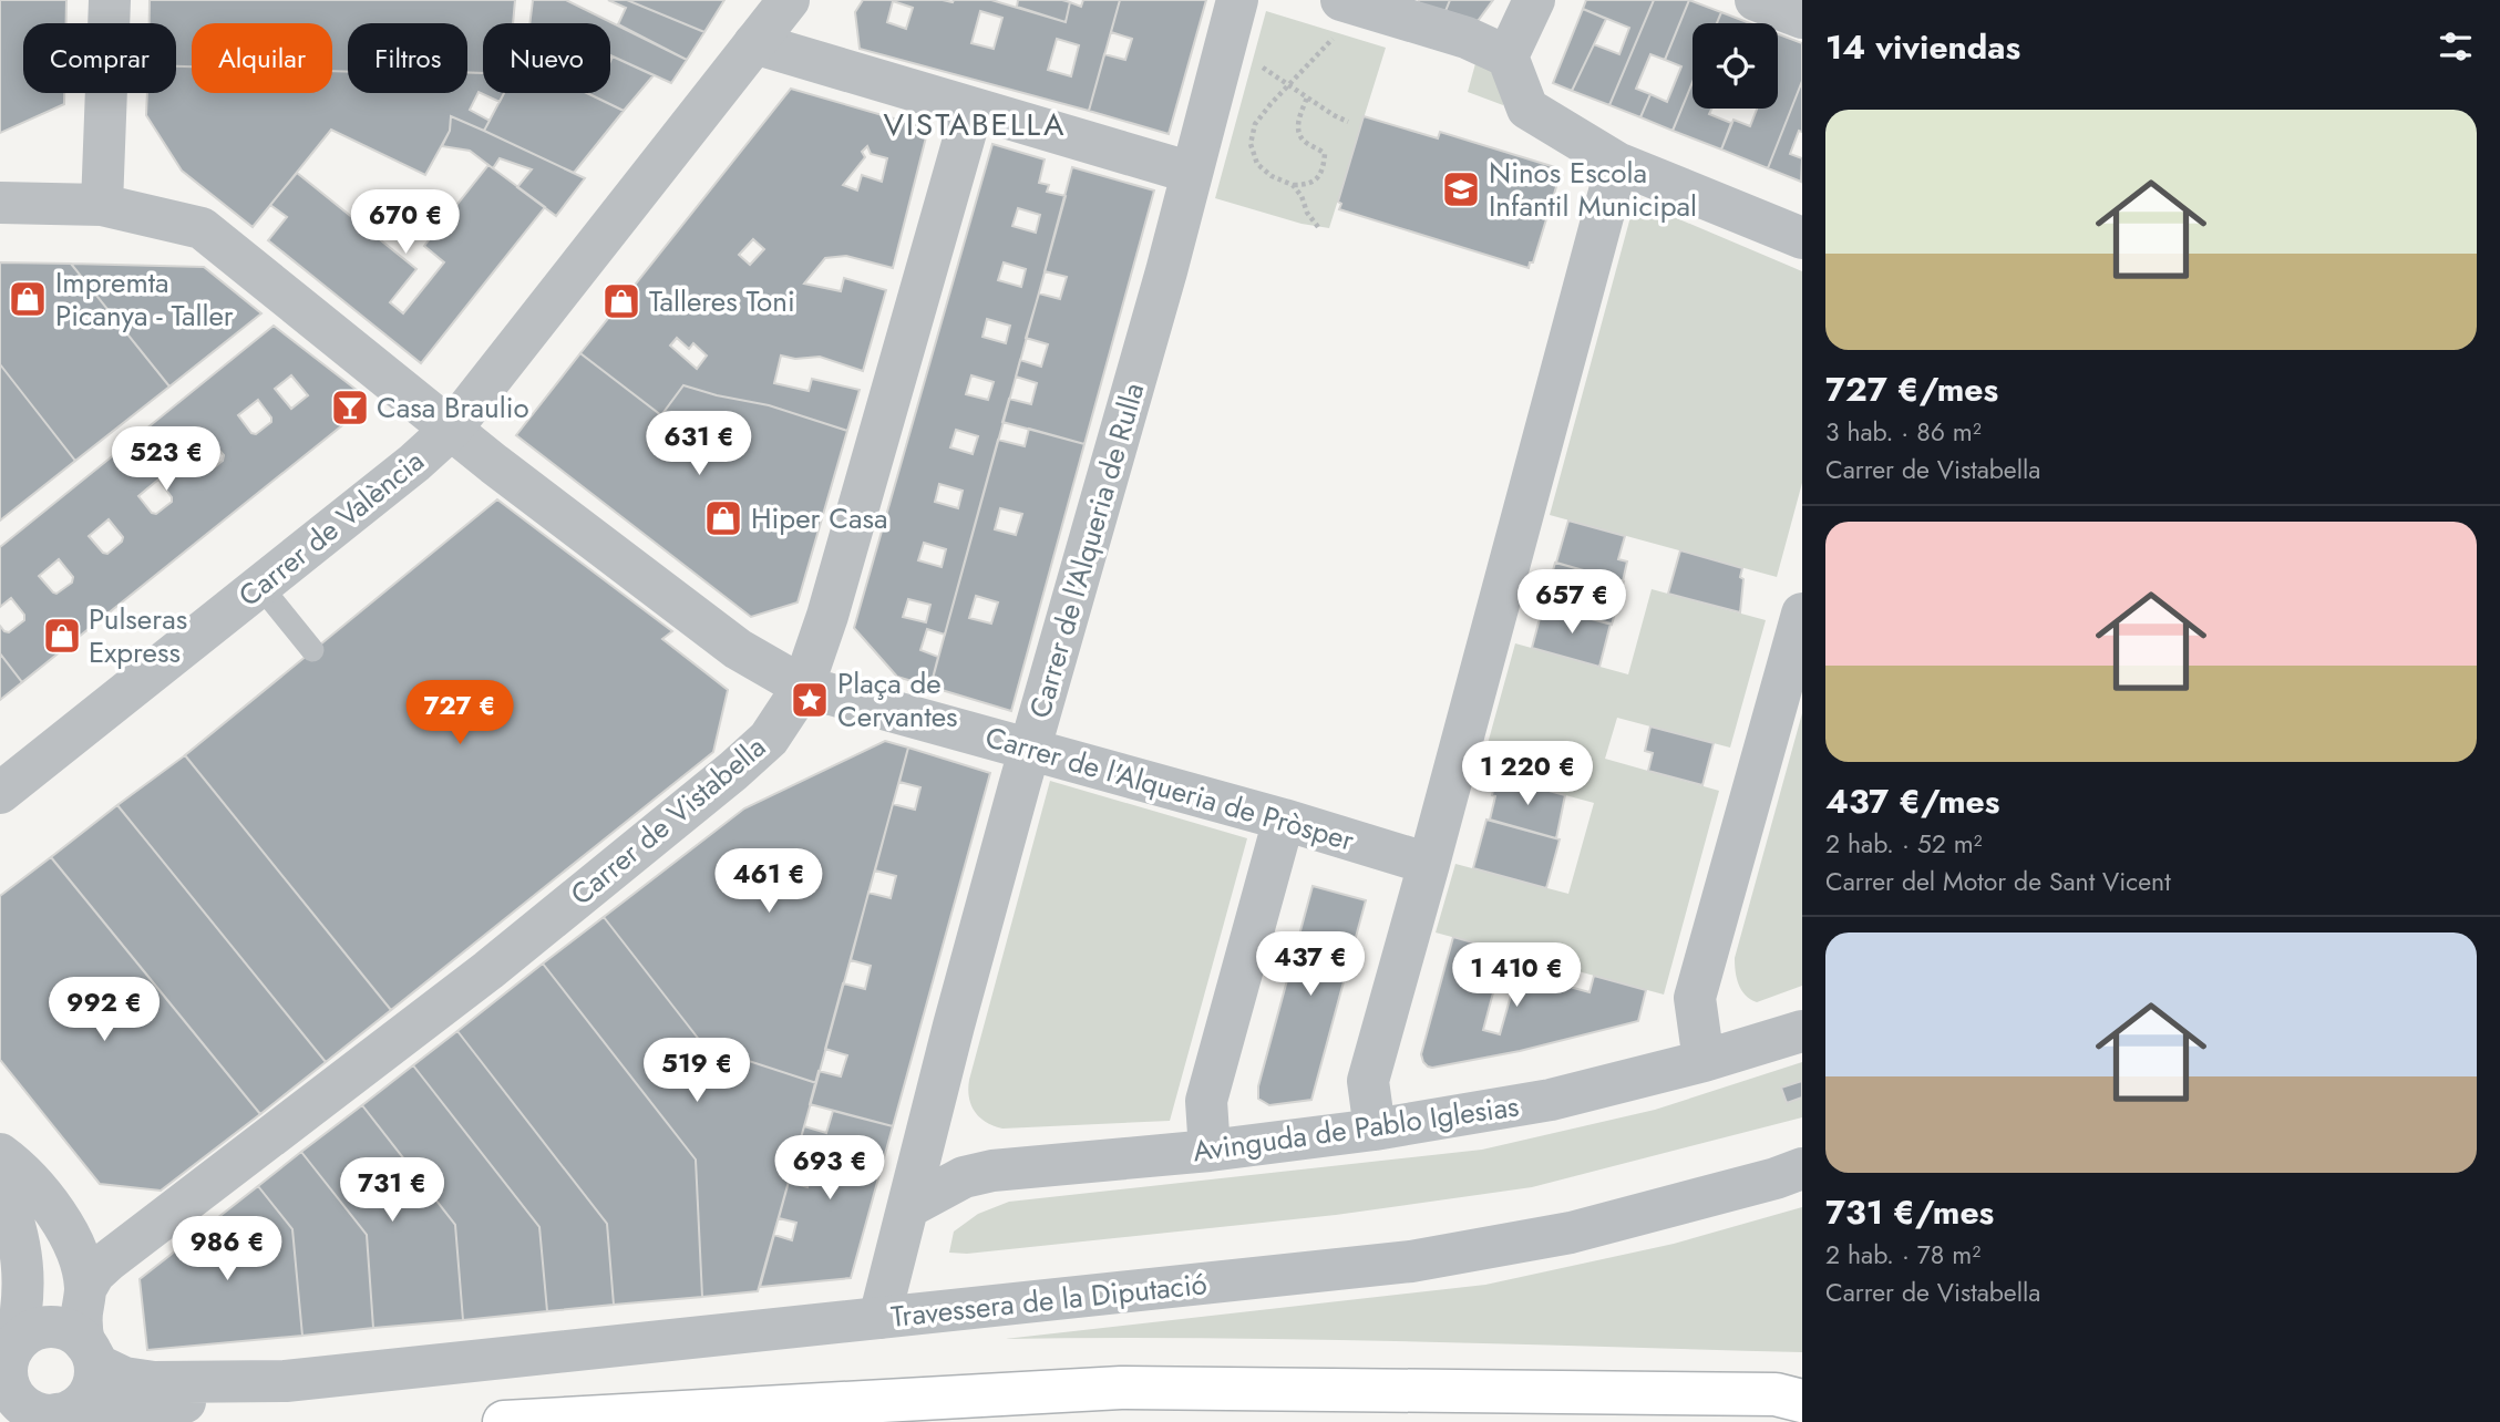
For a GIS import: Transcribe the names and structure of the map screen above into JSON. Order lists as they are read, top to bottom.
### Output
{
  "streets": {
    "street": [
      "Carrer de València",
      "Carrer de l'Alqueria de Rulla",
      "Carrer de l'Alqueria de Pròsper",
      "Carrer de Vistabella",
      "Avinguda de Pablo Iglesias",
      "Travessera de la Diputació"
    ]
  },
  "crossings": [
    ["Carrer de València", "Carrer de l'Alqueria de Pròsper"],
    ["Carrer de l'Alqueria de Rulla", "Carrer de l'Alqueria de Pròsper"],
    ["Carrer de l'Alqueria de Rulla", "Avinguda de Pablo Iglesias"],
    ["Carrer de l'Alqueria de Rulla", "Travessera de la Diputació"],
    ["Carrer de l'Alqueria de Pròsper", "Carrer de Vistabella"]
  ],
  "districts": ["VISTABELLA"],
  "places": {
    "school or university": ["Ninos Escola Infantil Municipal"],
    "shop": [
      "Impremta Picanya - Taller",
      "Talleres Toni",
      "Hiper Casa",
      "Pulseras Express"
    ],
    "bar": ["Casa Braulio"],
    "place": ["Plaça de Cervantes"]
  },
  "page": {
    "heading": "14 viviendas",
    "chip": [
      "Comprar",
      "Alquilar",
      "Filtros",
      "Nuevo"
    ],
    "list": [
      {
        "name": "727 €/mes",
        "note": "3 hab. · 86 m² · Carrer de Vistabella"
      },
      {
        "name": "437 €/mes",
        "note": "2 hab. · 52 m² · Carrer del Motor de Sant Vicent"
      },
      {
        "name": "731 €/mes",
        "note": "2 hab. · 78 m² · Carrer de Vistabella"
      }
    ],
    "price": [
      "670 €",
      "631 €",
      "523 €",
      "657 €",
      "727 €",
      "1 220 €",
      "461 €",
      "437 €",
      "1 410 €",
      "992 €",
      "519 €",
      "693 €",
      "731 €",
      "986 €"
    ]
  }
}
